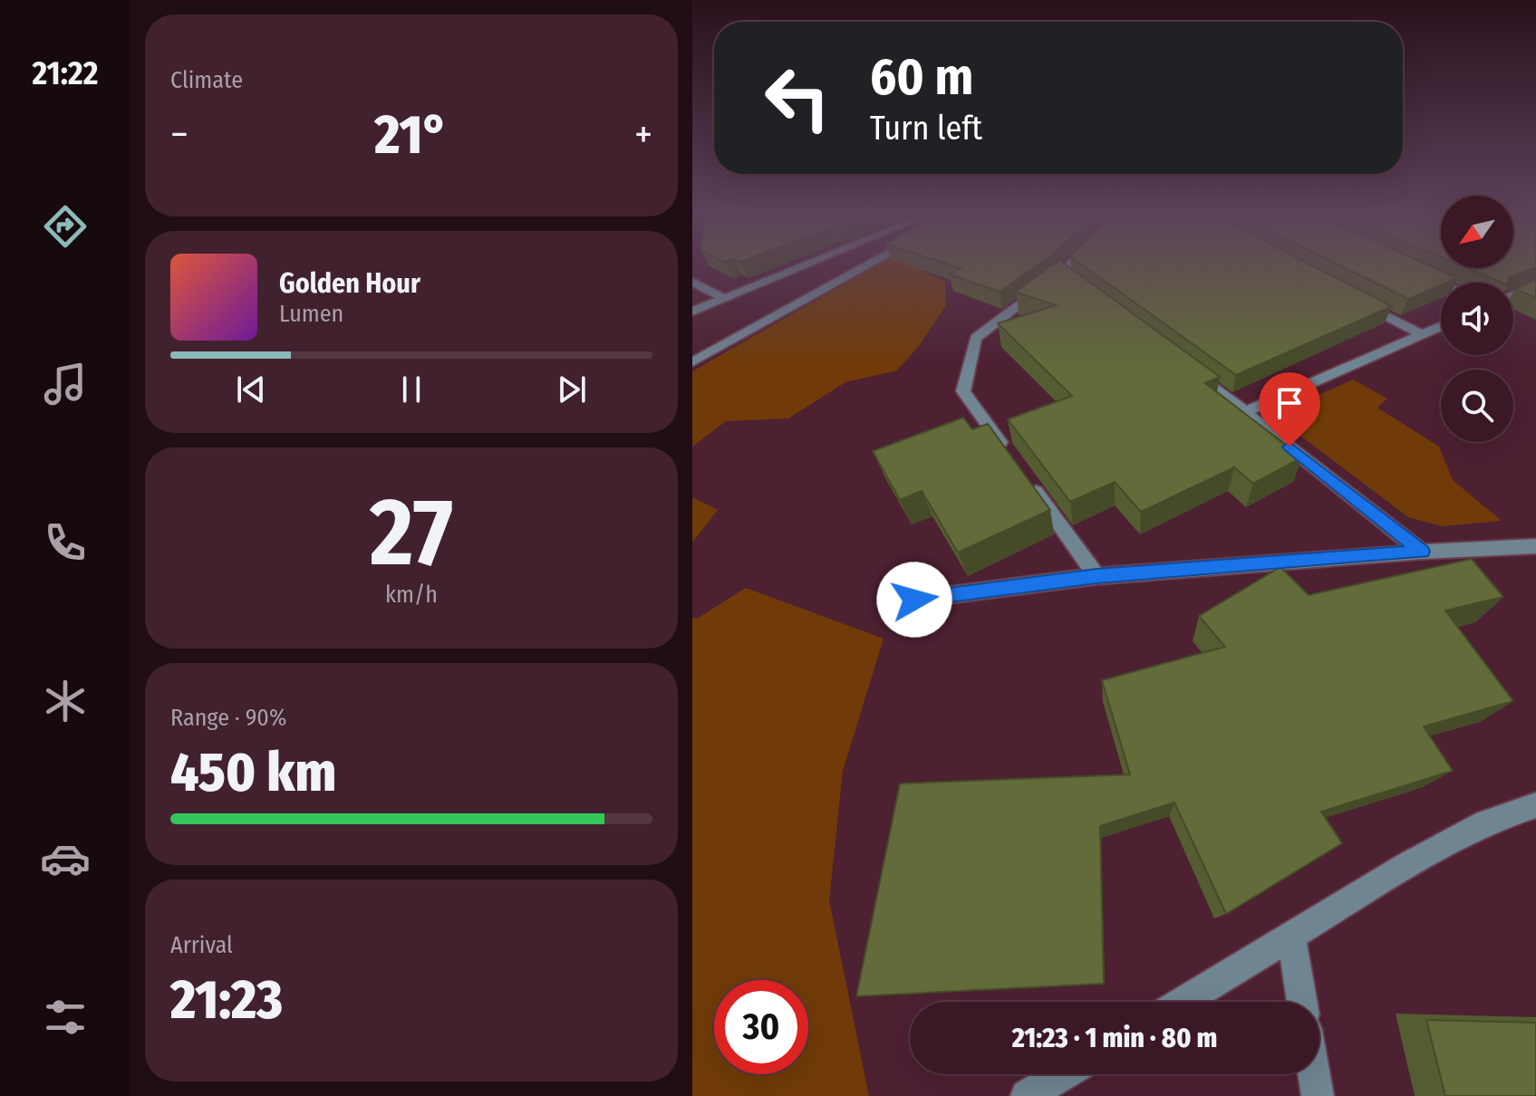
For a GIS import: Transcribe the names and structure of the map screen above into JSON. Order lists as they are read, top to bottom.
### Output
{
  "north": "bottom left",
  "page": {
    "tabs": "21:22",
    "tile": [
      "Climate",
      ["27", "km/h"],
      ["Range · 90%", "450 km"],
      ["Arrival", "21:23"]
    ],
    "turn": ["60 m", "Turn left"],
    "heat": ["−", "21°", "+"],
    "song": ["Golden Hour", "Lumen"],
    "limit": "30",
    "trip": "21:23 · 1 min · 80 m"
  }
}
